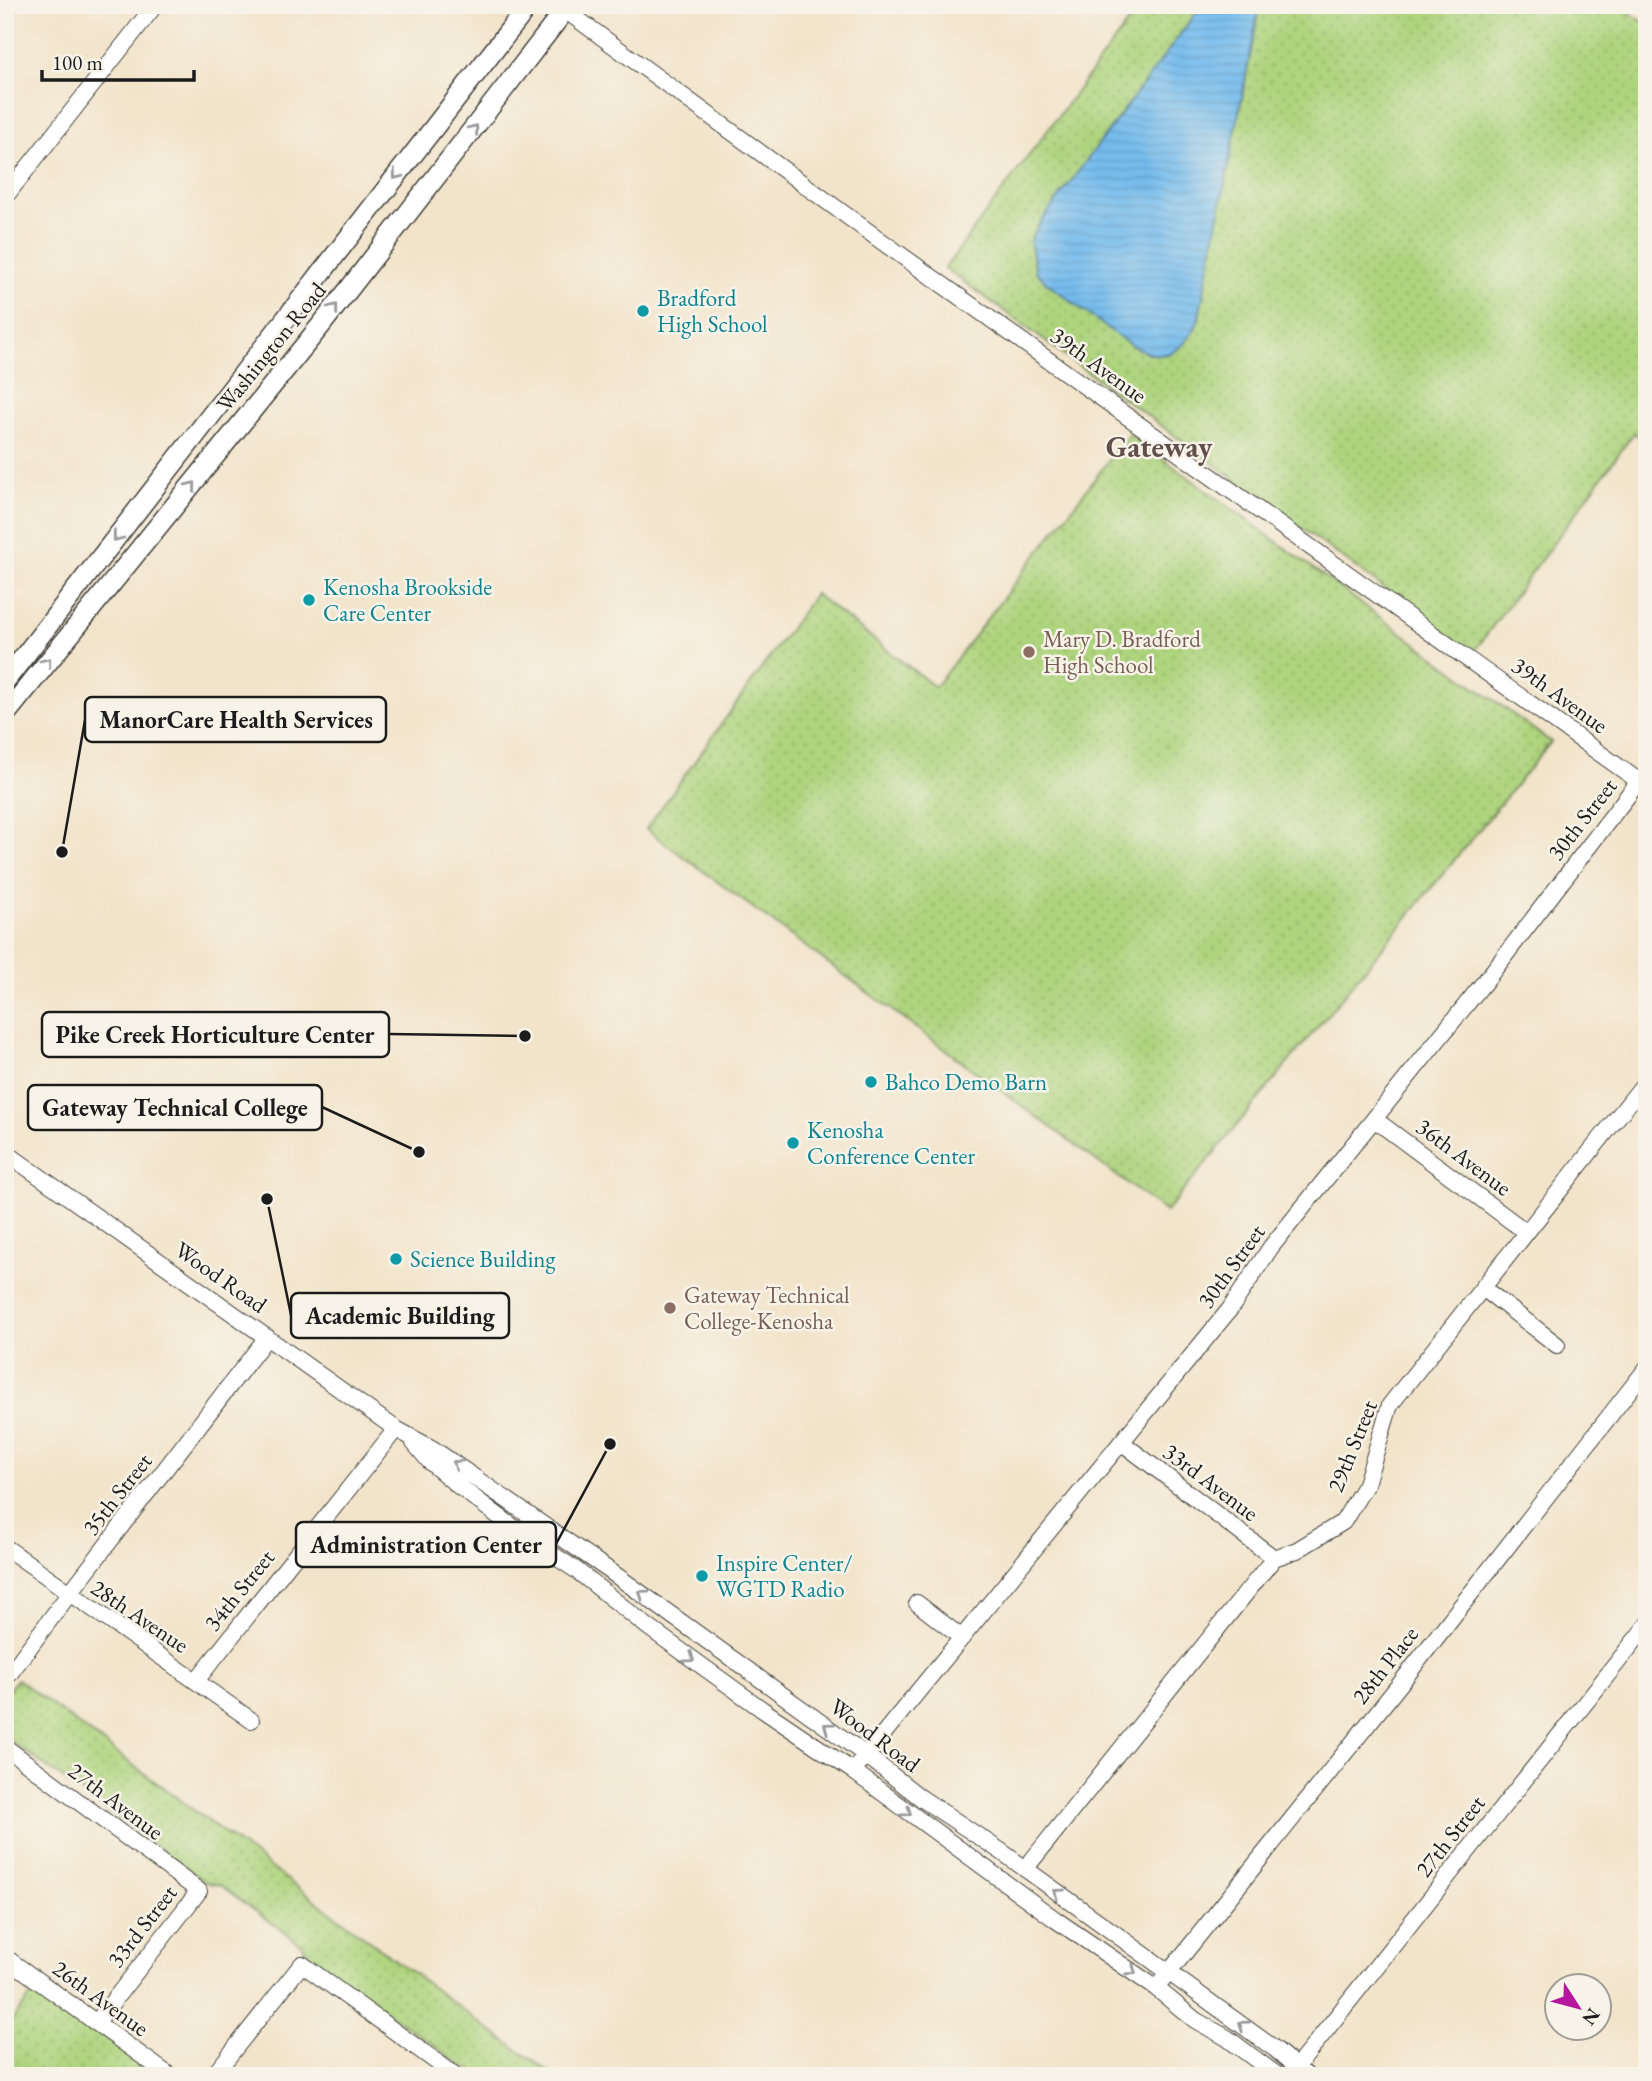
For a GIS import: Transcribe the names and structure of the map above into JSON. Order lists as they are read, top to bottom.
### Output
{
  "streets": {
    "main road": ["Washington Road"],
    "street": [
      "39th Avenue",
      "30th Street",
      "36th Avenue",
      "Wood Road",
      "29th Street",
      "33rd Avenue",
      "35th Street",
      "34th Street",
      "28th Avenue",
      "28th Place",
      "27th Avenue",
      "27th Street",
      "33rd Street",
      "26th Avenue"
    ]
  },
  "crossings": [
    ["Washington Road", "39th Avenue"],
    ["39th Avenue", "30th Street"],
    ["30th Street", "36th Avenue"],
    ["30th Street", "Wood Road"],
    ["30th Street", "33rd Avenue"],
    ["36th Avenue", "29th Street"],
    ["Wood Road", "29th Street"],
    ["Wood Road", "35th Street"],
    ["Wood Road", "34th Street"],
    ["Wood Road", "28th Place"],
    ["Wood Road", "27th Street"],
    ["29th Street", "33rd Avenue"],
    ["35th Street", "28th Avenue"],
    ["34th Street", "28th Avenue"],
    ["27th Avenue", "33rd Street"],
    ["33rd Street", "26th Avenue"]
  ],
  "districts": ["Gateway"],
  "places": [
    "Bradford High School",
    "Kenosha Brookside Care Center",
    "Mary D. Bradford High School",
    "ManorCare Health Services",
    "Pike Creek Horticulture Center",
    "Bahco Demo Barn",
    "Kenosha Conference Center",
    "Gateway Technical College",
    "Academic Building",
    "Science Building",
    "Gateway Technical College-Kenosha",
    "Administration Center",
    "Inspire Center/ WGTD Radio"
  ],
  "scale_bar": "100 m",
  "north": "bottom right"
}
